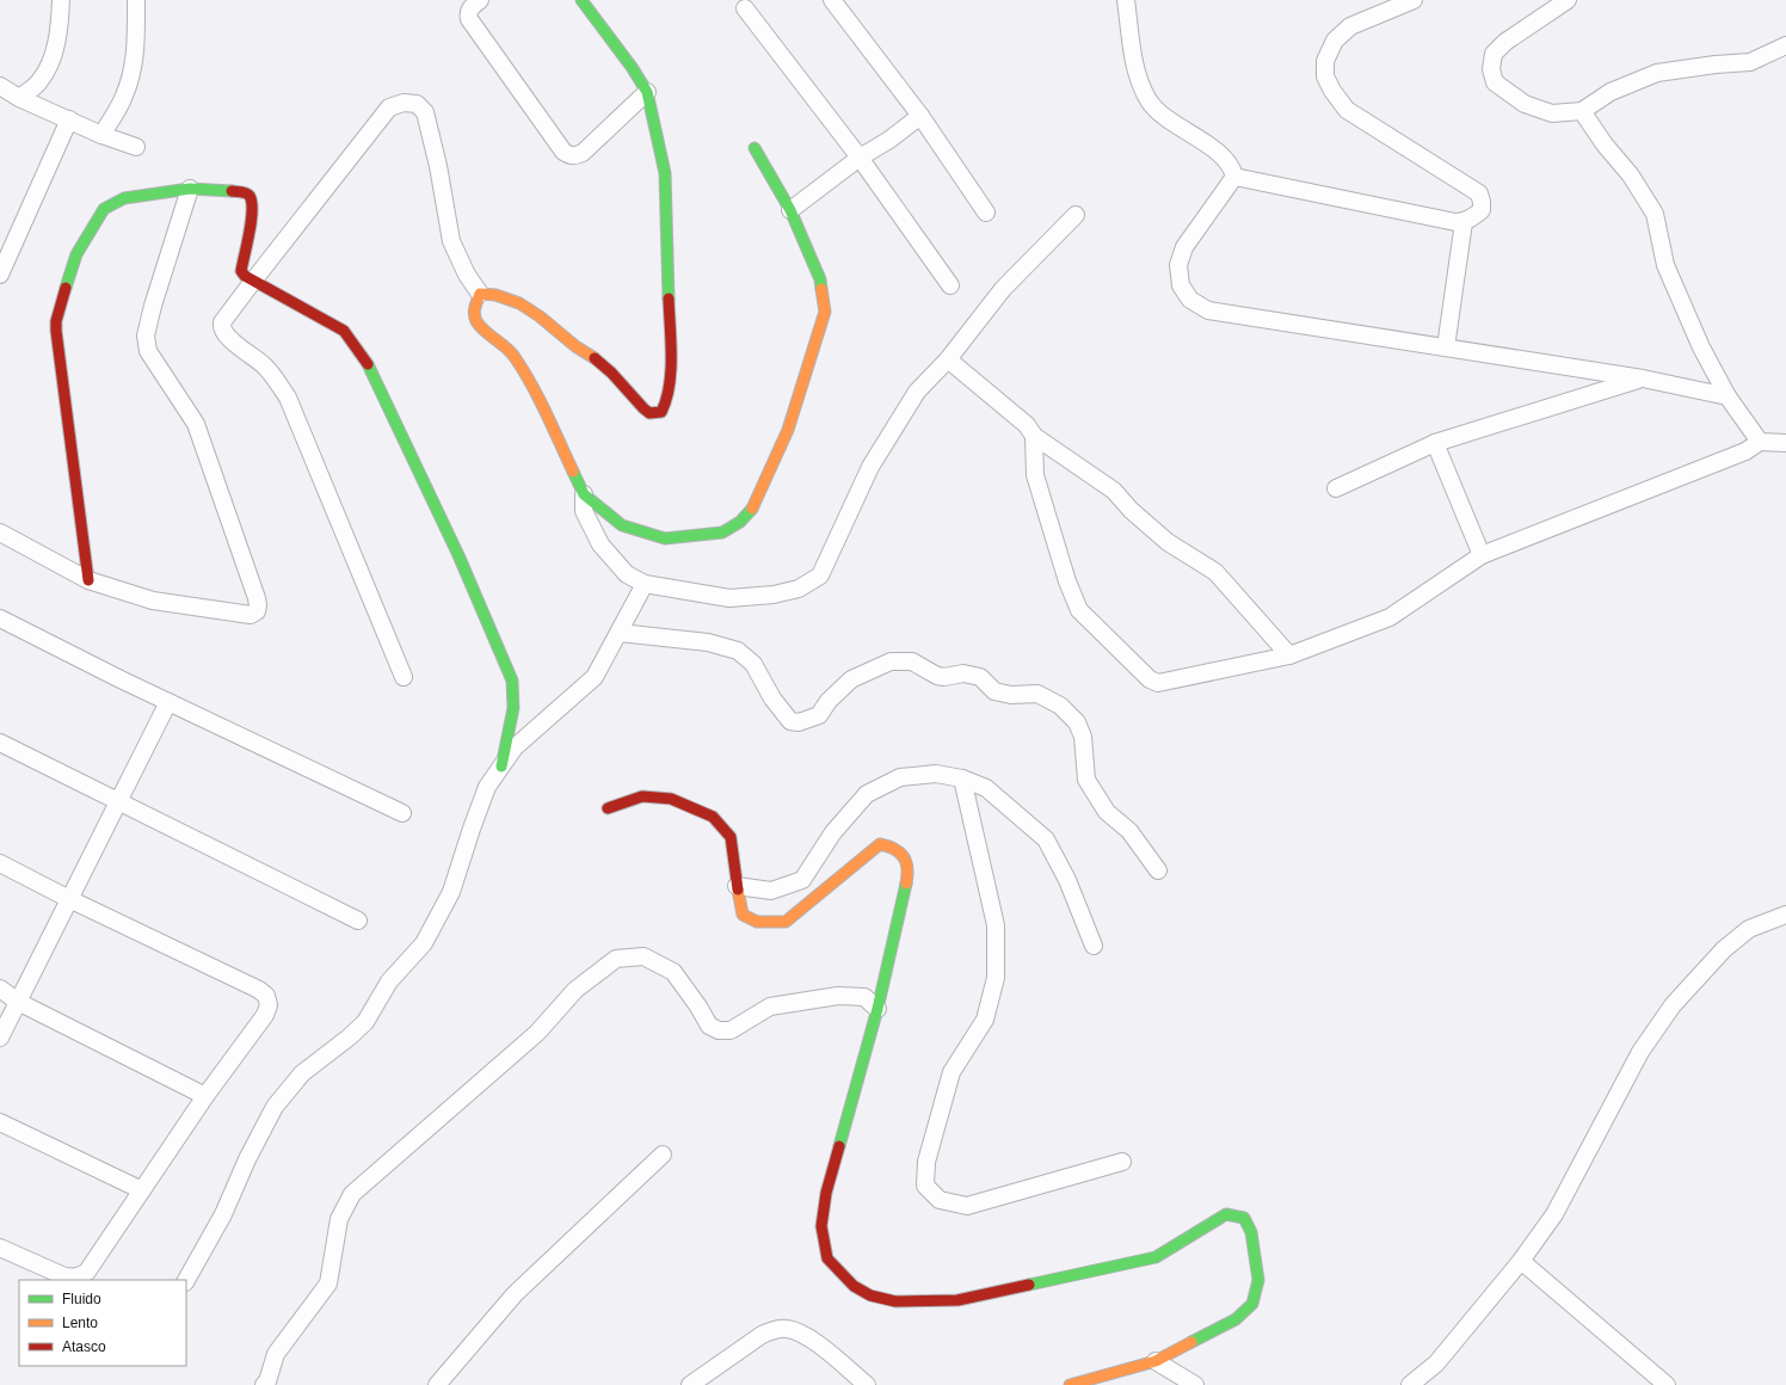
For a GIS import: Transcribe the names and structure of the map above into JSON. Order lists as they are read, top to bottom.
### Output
{
  "legend": ["Fluido", "Lento", "Atasco"]
}
